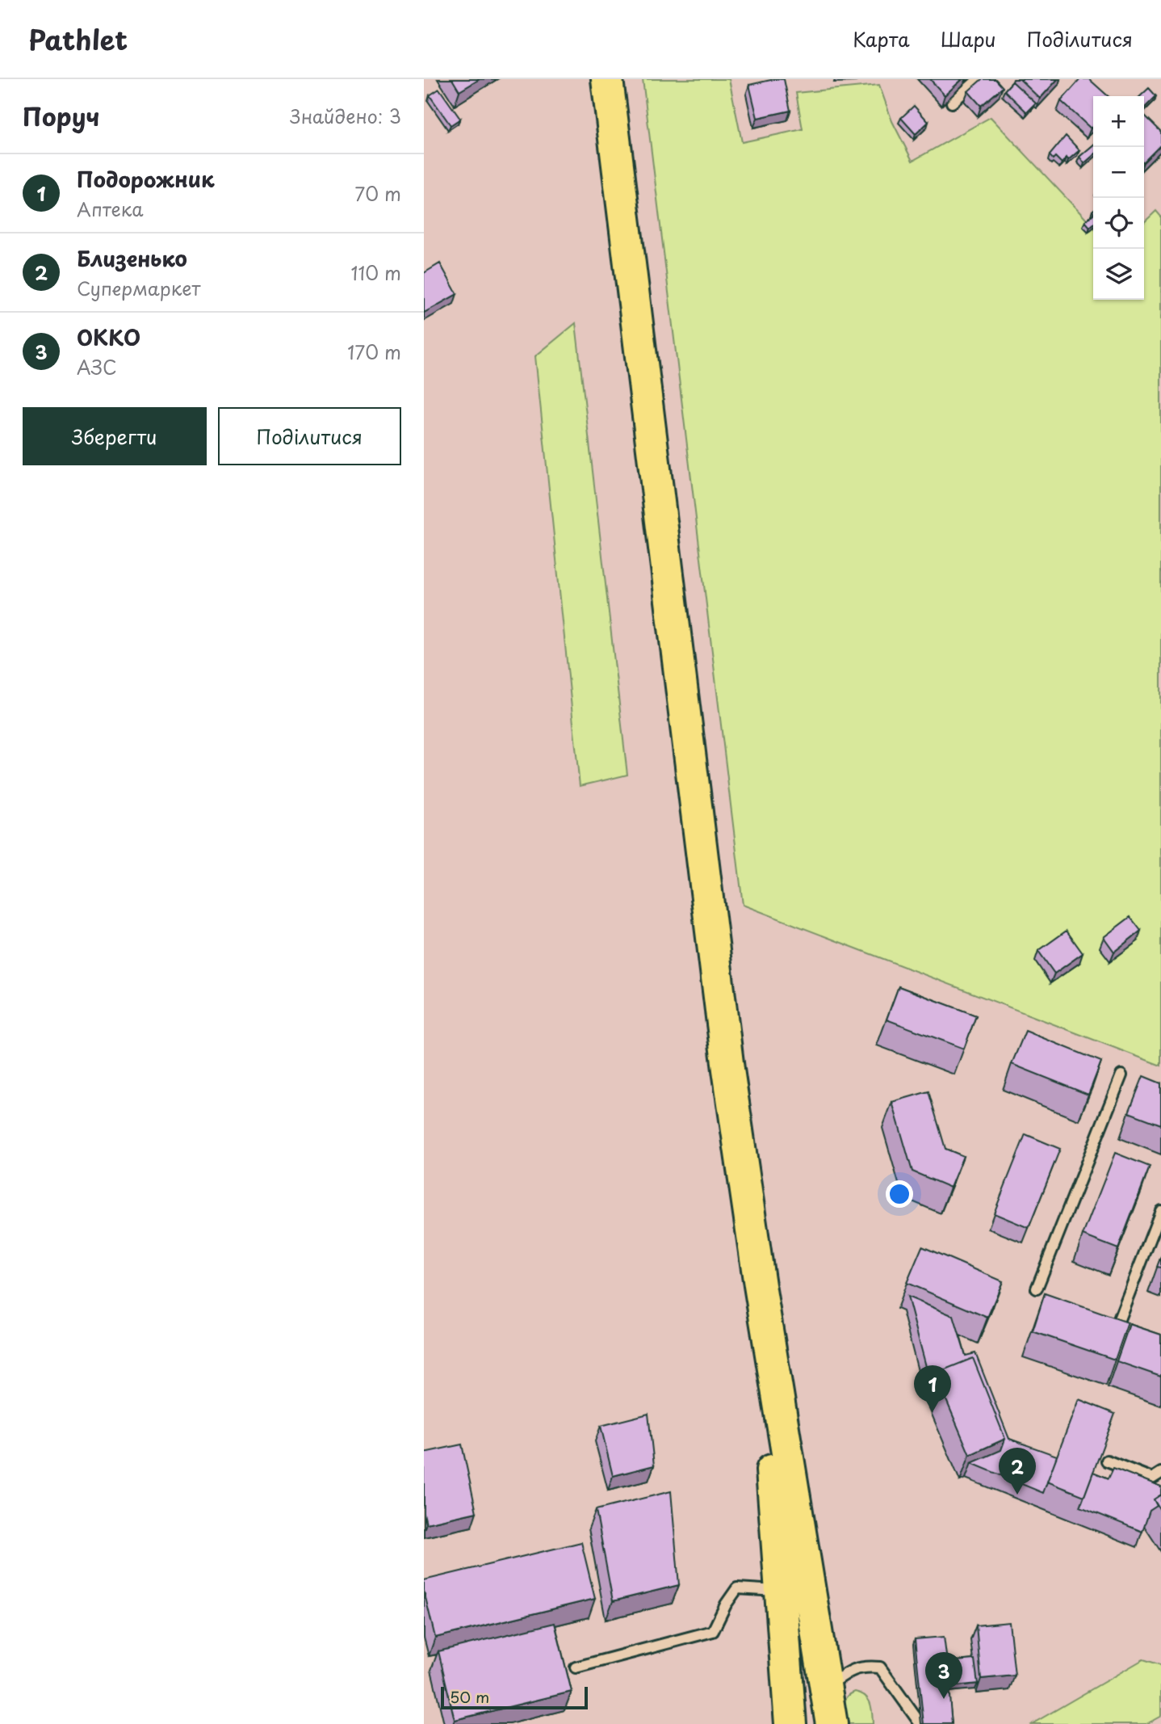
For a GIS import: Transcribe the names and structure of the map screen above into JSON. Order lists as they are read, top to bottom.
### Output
{
  "scale_bar": "50 m",
  "page": {
    "header": "Pathlet",
    "nav": ["Карта", "Шари", "Поділитися"],
    "heading": ["Поруч", "Знайдено: 3"],
    "map_buttons": ["+", "−"],
    "list": [
      {
        "mark": "1",
        "name": "Подорожник",
        "note": "Аптека",
        "value": "70 m"
      },
      {
        "mark": "2",
        "name": "Близенько",
        "note": "Супермаркет",
        "value": "110 m"
      },
      {
        "mark": "3",
        "name": "OKKO",
        "note": "АЗС",
        "value": "170 m"
      }
    ],
    "buttons": ["Зберегти", "Поділитися"],
    "pins": ["1", "2", "3"],
    "scale": "50 m"
  }
}
